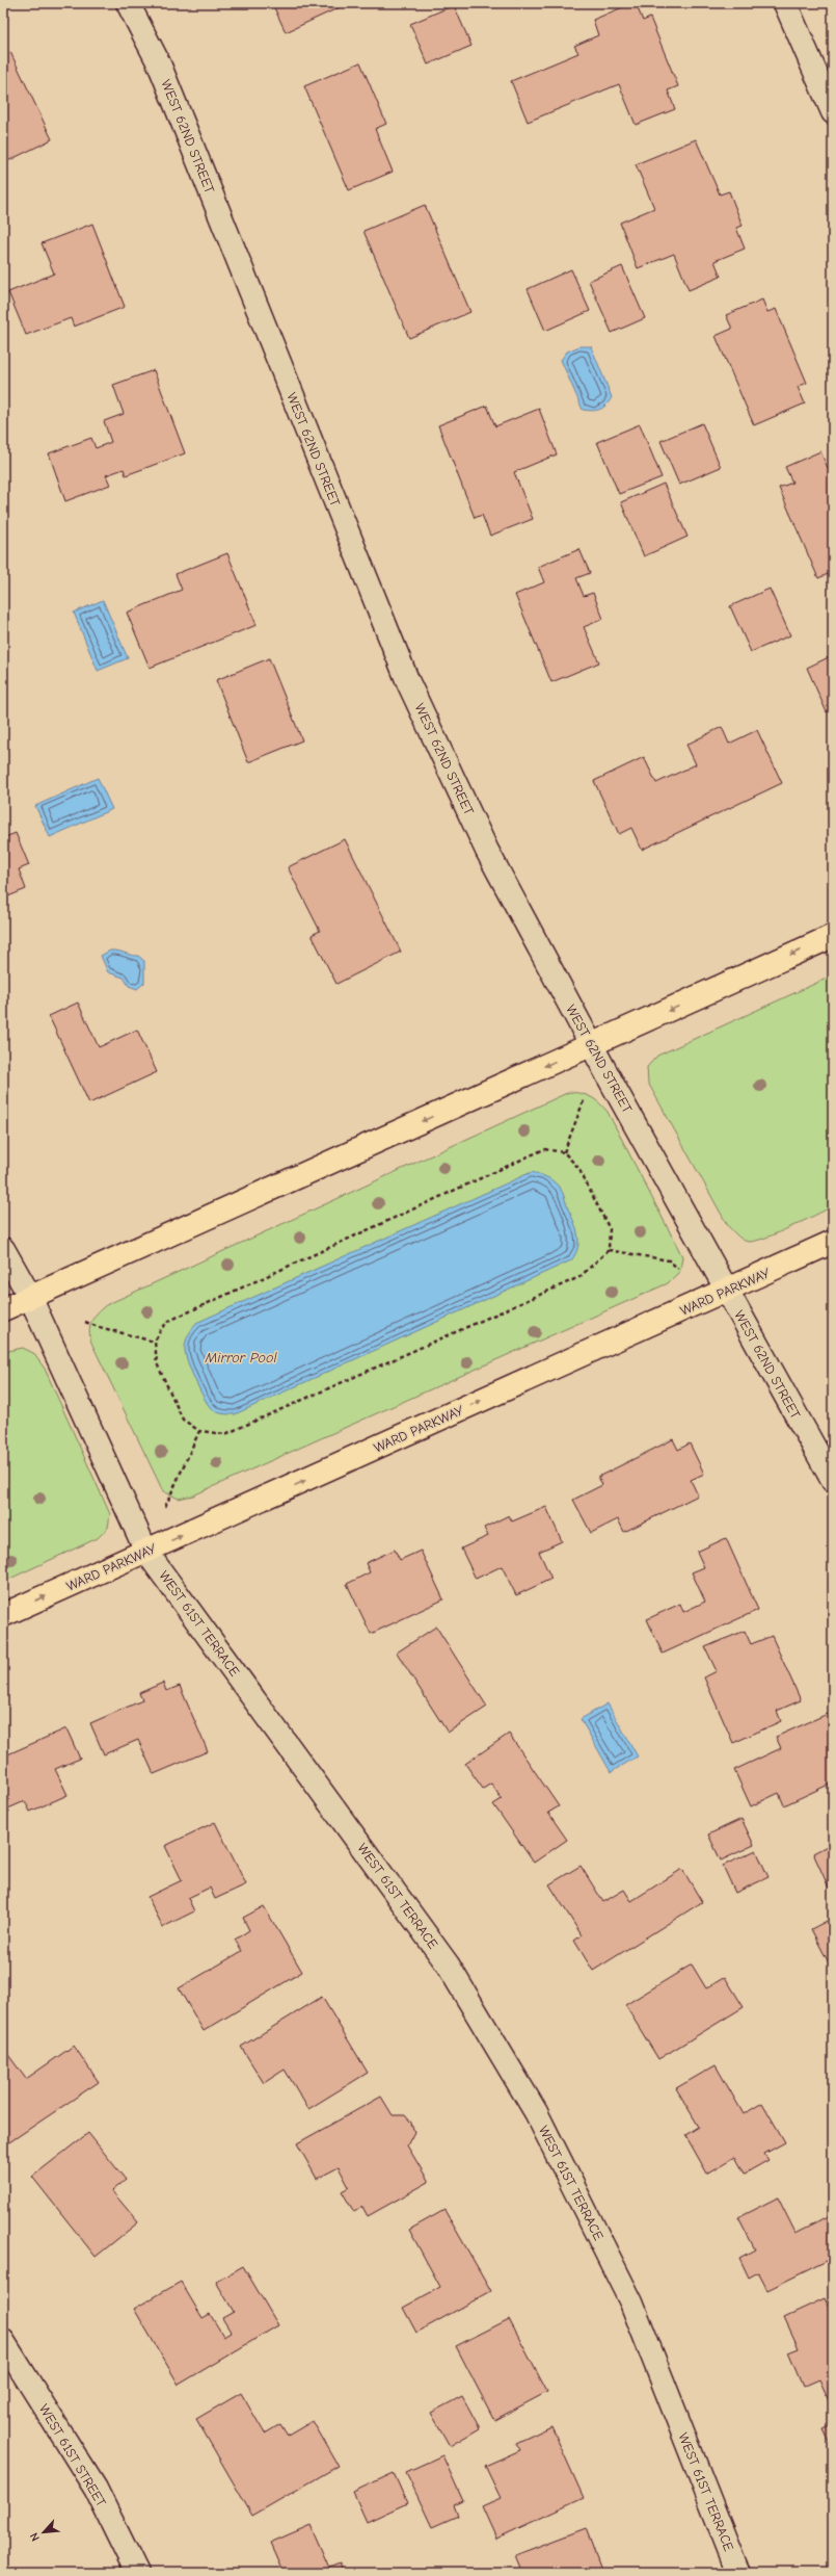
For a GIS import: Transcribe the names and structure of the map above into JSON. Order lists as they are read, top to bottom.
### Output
{
  "streets": {
    "main road": ["WARD PARKWAY"],
    "street": ["WEST 62ND STREET", "WEST 61ST TERRACE", "WEST 61ST STREET"]
  },
  "crossings": [
    ["WEST 62ND STREET", "WARD PARKWAY"],
    ["WARD PARKWAY", "WEST 61ST TERRACE"]
  ],
  "one_way": ["WARD PARKWAY"],
  "water": ["Mirror Pool"],
  "north": "bottom left"
}
